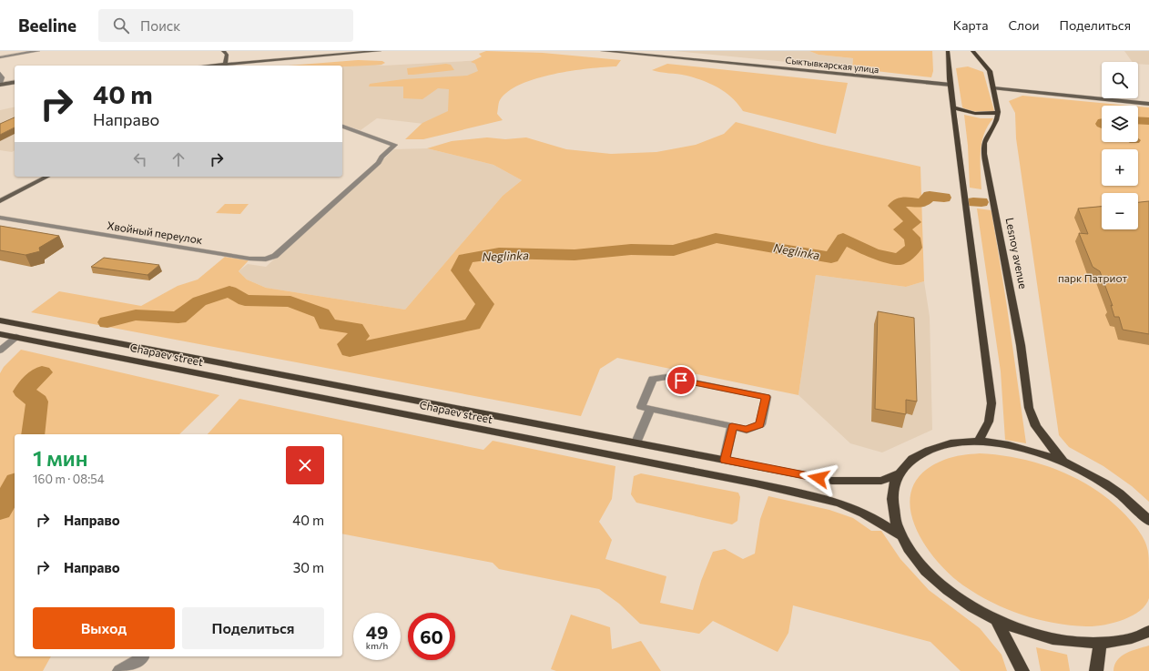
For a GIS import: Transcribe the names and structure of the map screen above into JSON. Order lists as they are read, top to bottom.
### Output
{
  "streets": {
    "main road": ["Сыктывкарская улица", "Lesnoy avenue", "Chapaev street"],
    "street": ["Хвойный переулок"]
  },
  "water": ["Neglinka"],
  "parks": ["парк Патриот"],
  "page": {
    "header": "Beeline",
    "search": "Поиск",
    "nav": ["Карта", "Слои", "Поделиться"],
    "map_buttons": ["+", "−"],
    "turn": ["40 m", "Направо"],
    "heading": ["1 мин", "160 m · 08:54"],
    "list": [
      {
        "name": "Направо",
        "value": "40 m"
      },
      {
        "name": "Направо",
        "value": "30 m"
      }
    ],
    "buttons": ["Выход", "Поделиться"],
    "speed": "49 km/h",
    "limit": "60"
  }
}
